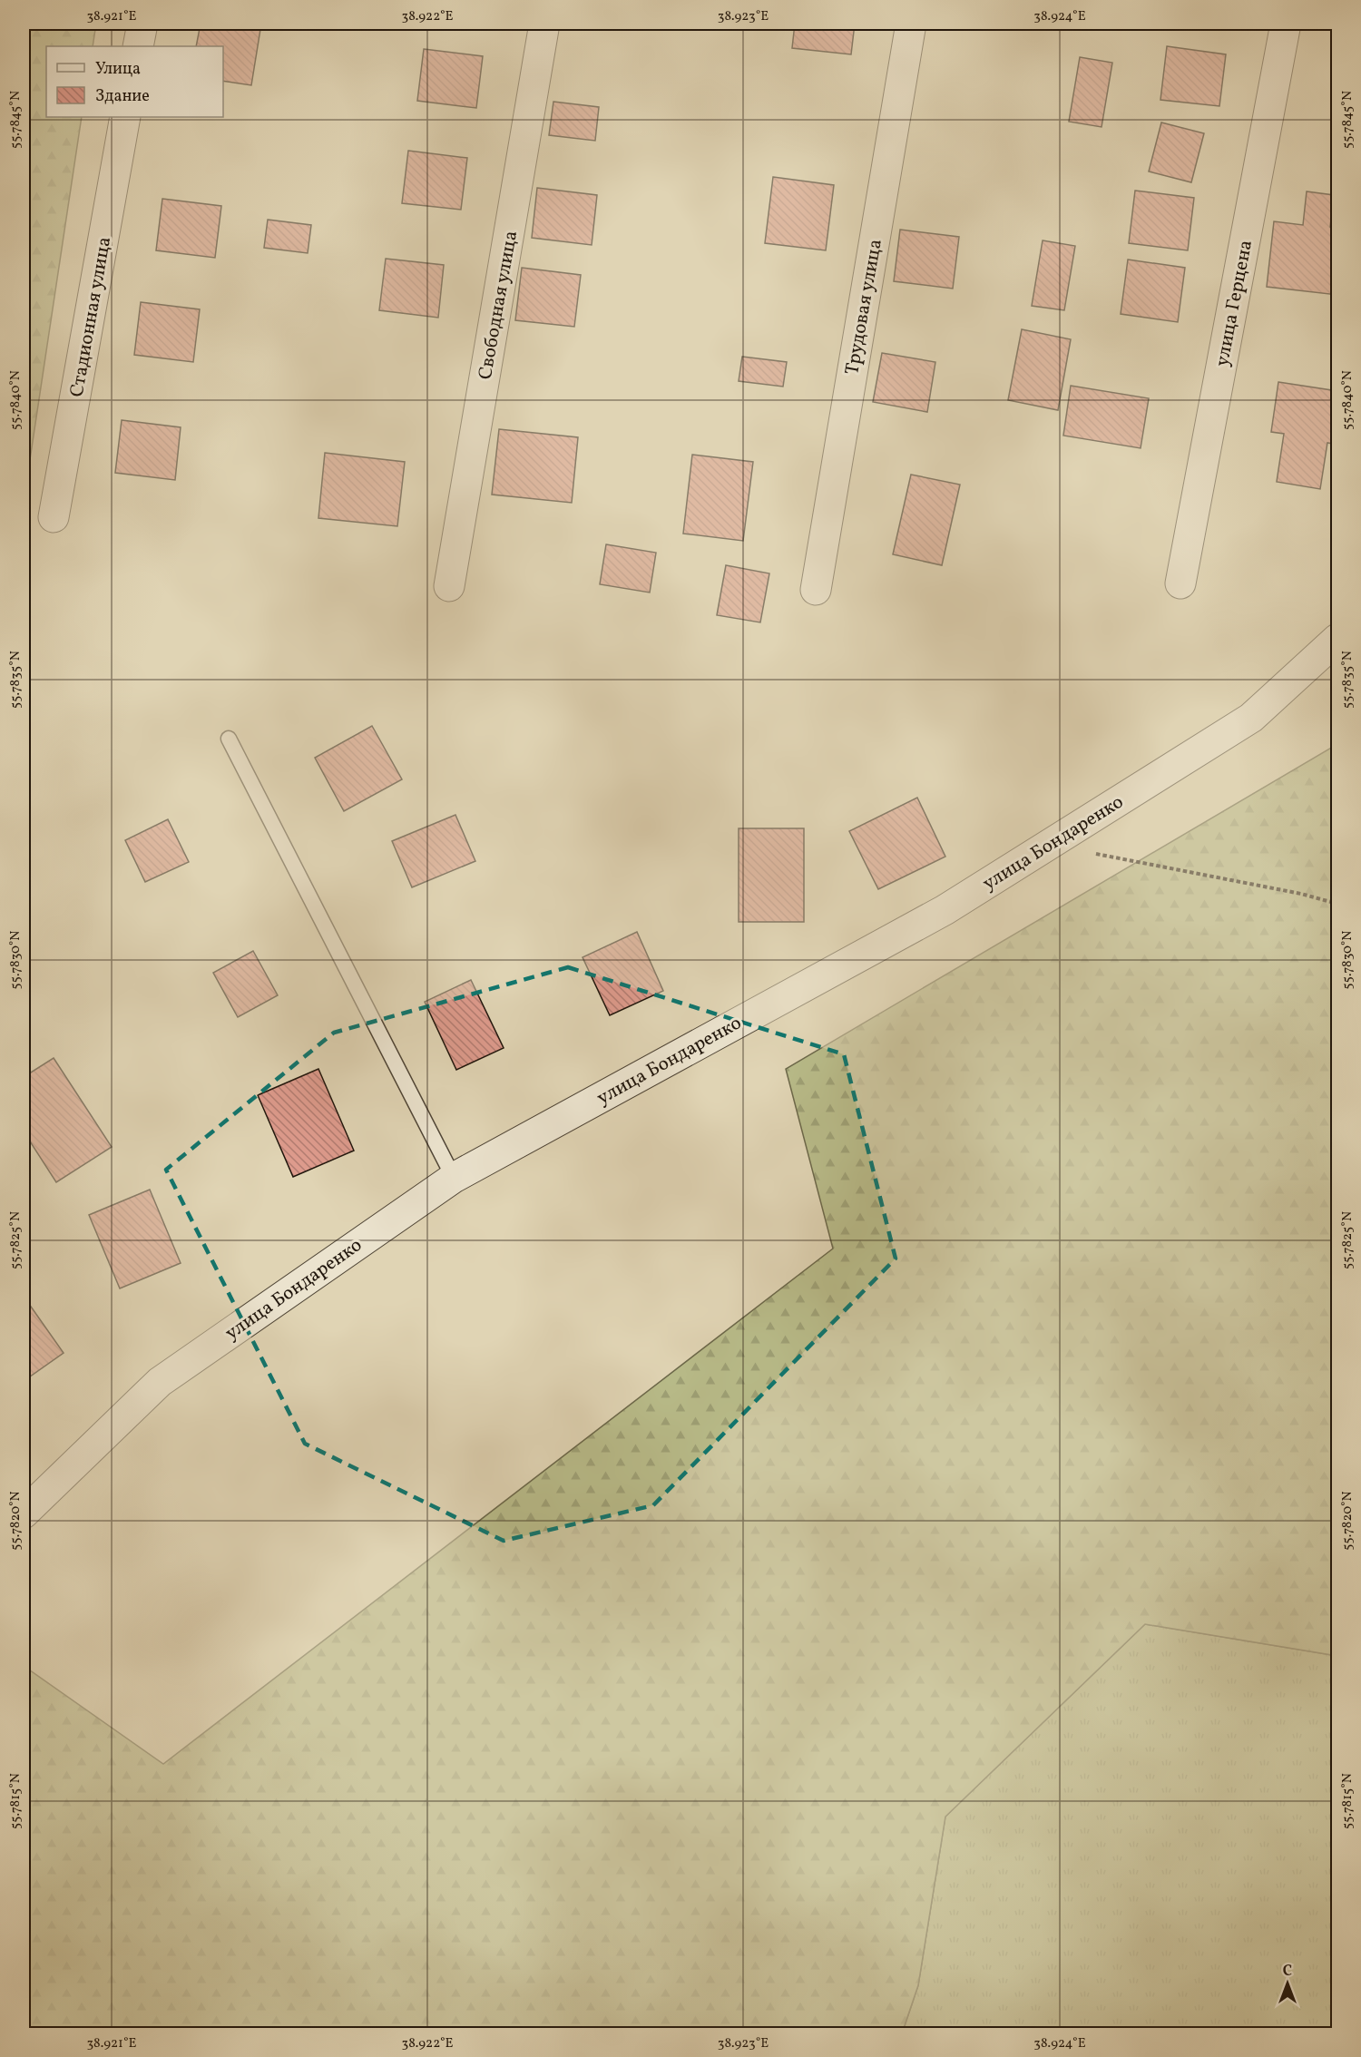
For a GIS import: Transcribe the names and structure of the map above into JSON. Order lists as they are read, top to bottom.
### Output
{
  "streets": {
    "street": [
      "улица Герцена",
      "Свободная улица",
      "Трудовая улица",
      "Стадионная улица",
      "улица Бондаренко"
    ]
  },
  "legend": ["Улица", "Здание"],
  "north": "top",
  "coordinates": [
    "38.921°E",
    "38.922°E",
    "38.923°E",
    "38.924°E",
    "55.7845°N",
    "55.7840°N",
    "55.7835°N",
    "55.7830°N",
    "55.7825°N",
    "55.7820°N",
    "55.7815°N"
  ]
}
